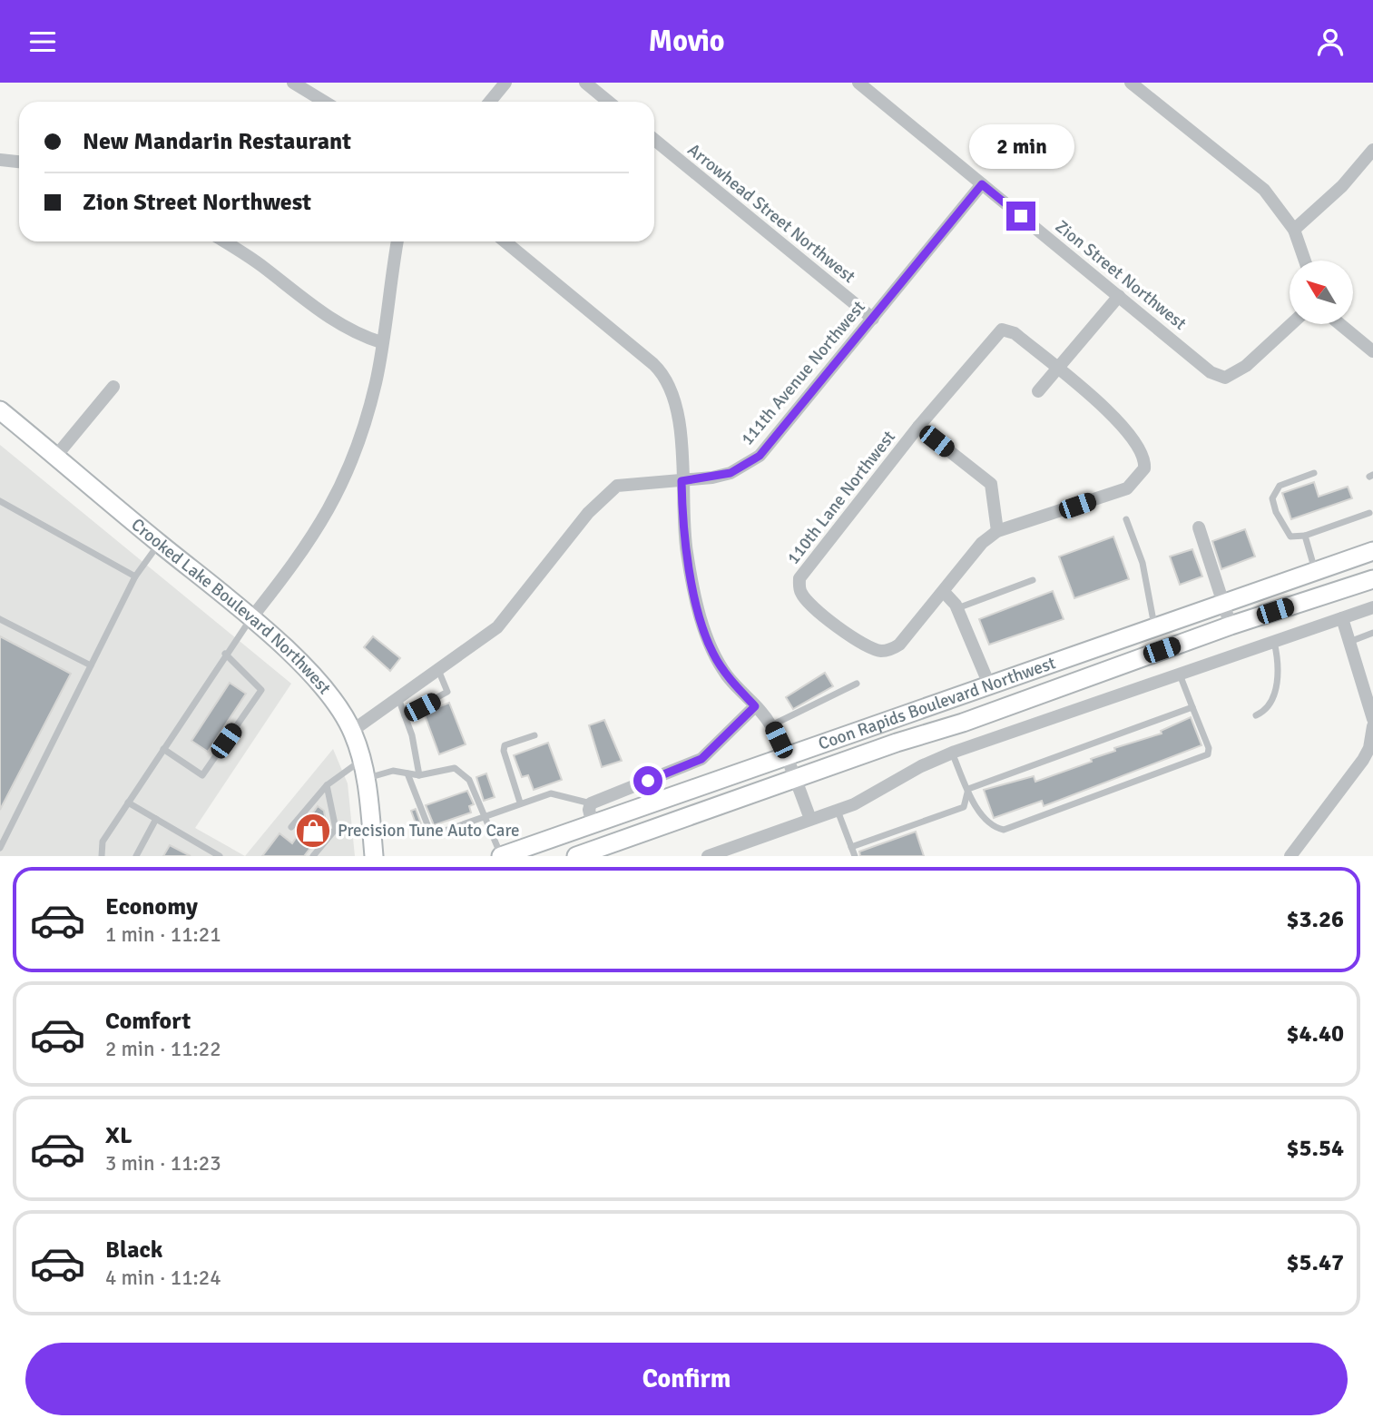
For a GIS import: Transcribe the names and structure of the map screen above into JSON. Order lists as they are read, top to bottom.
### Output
{
  "streets": {
    "main road": ["Crooked Lake Boulevard Northwest", "Coon Rapids Boulevard Northwest"],
    "street": [
      "Arrowhead Street Northwest",
      "Zion Street Northwest",
      "111th Avenue Northwest",
      "110th Lane Northwest"
    ]
  },
  "crossings": [
    ["Arrowhead Street Northwest", "111th Avenue Northwest"],
    ["Zion Street Northwest", "111th Avenue Northwest"],
    ["111th Avenue Northwest", "Crooked Lake Boulevard Northwest"]
  ],
  "places": {
    "shop": ["Precision Tune Auto Care"]
  },
  "north": "top left",
  "page": {
    "header": "Movio",
    "banner": ["New Mandarin Restaurant", "Zion Street Northwest"],
    "bubble": "2 min",
    "list": [
      {
        "name": "Economy",
        "note": "1 min · 11:21",
        "value": "$3.26"
      },
      {
        "name": "Comfort",
        "note": "2 min · 11:22",
        "value": "$4.40"
      },
      {
        "name": "XL",
        "note": "3 min · 11:23",
        "value": "$5.54"
      },
      {
        "name": "Black",
        "note": "4 min · 11:24",
        "value": "$5.47"
      }
    ],
    "buttons": "Confirm"
  }
}
